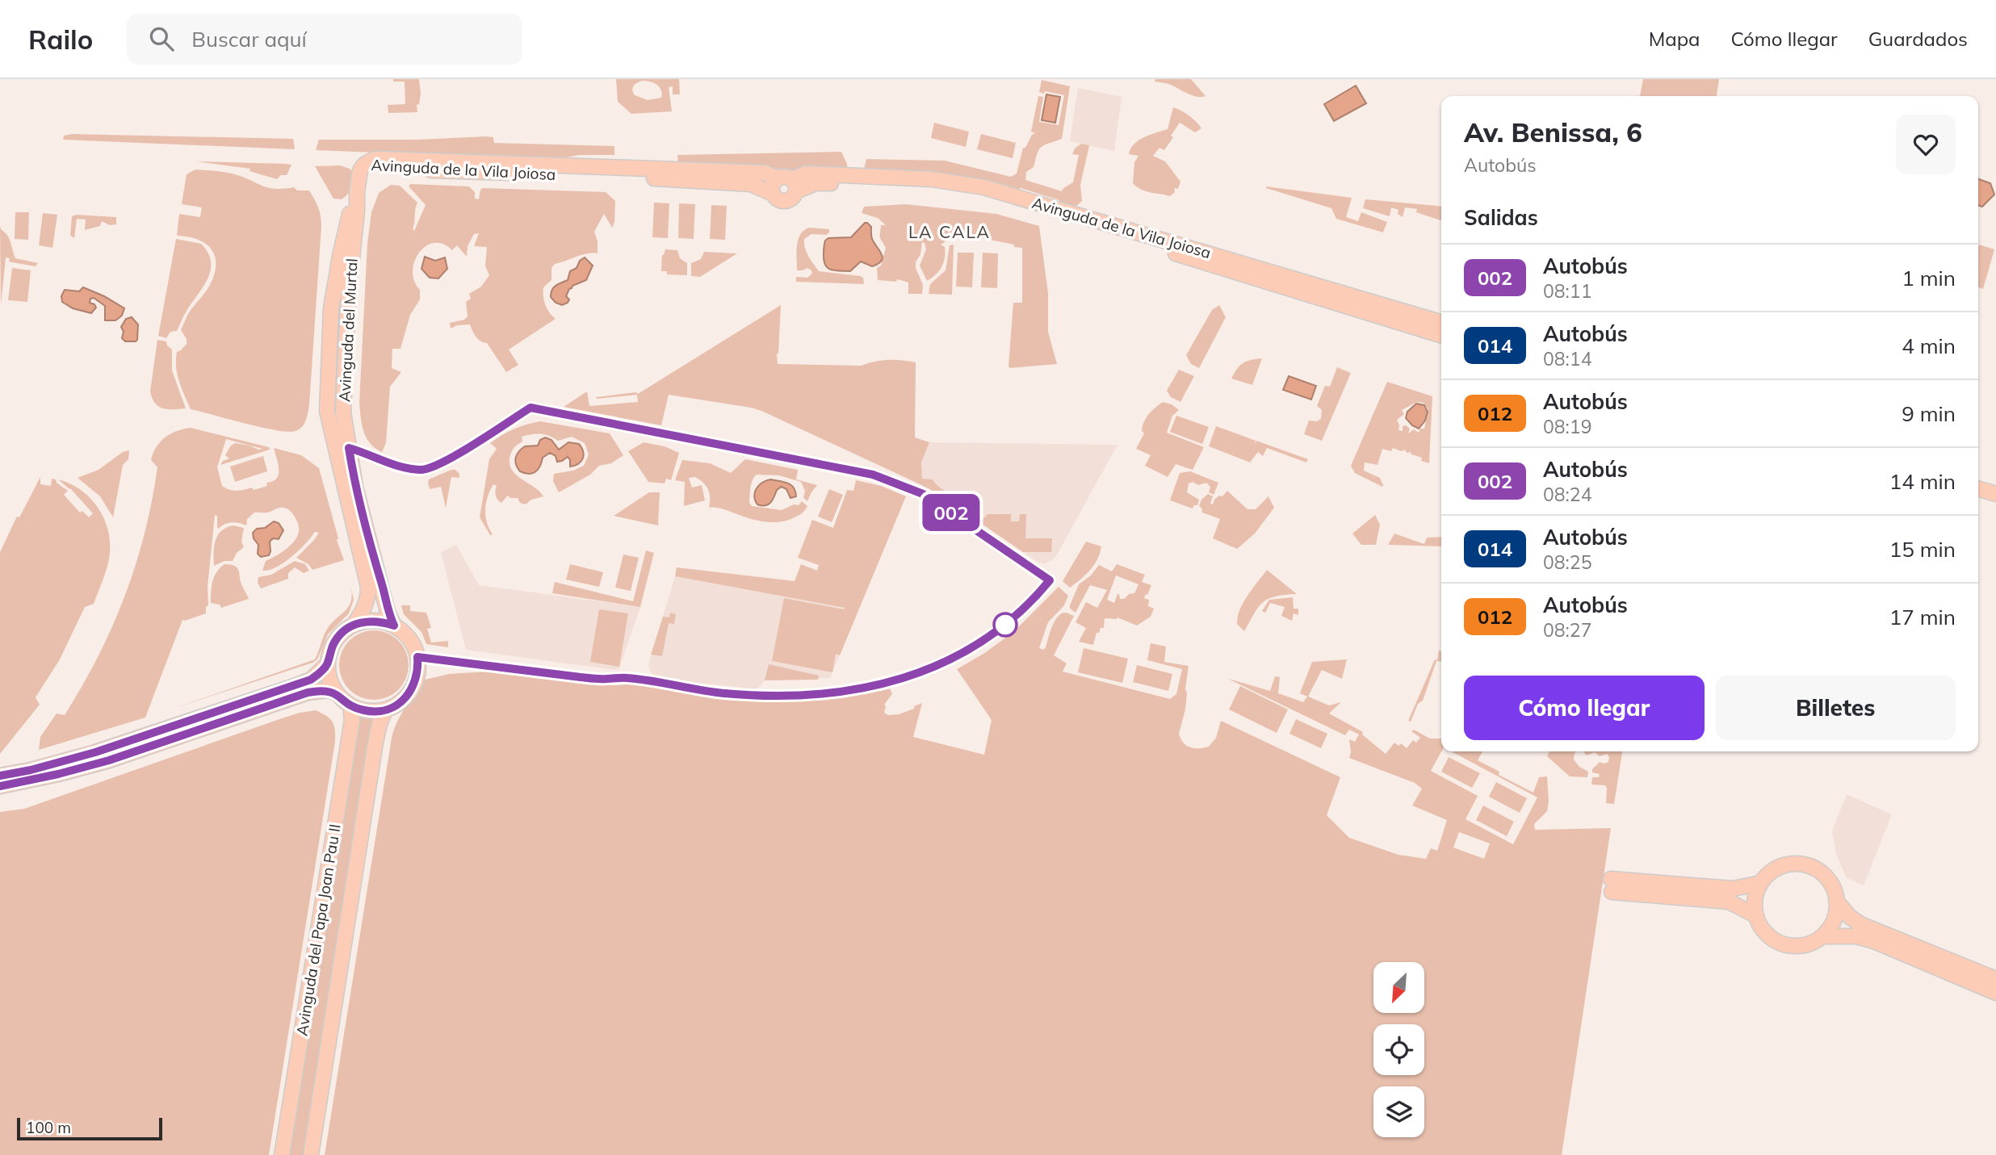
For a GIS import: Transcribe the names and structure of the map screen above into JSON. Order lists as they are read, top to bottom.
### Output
{
  "streets": {
    "main road": ["Avinguda de la Vila Joiosa", "Avinguda del Murtal", "Avinguda del Papa Joan Pau II"]
  },
  "crossings": [
    ["Avinguda de la Vila Joiosa", "Avinguda del Murtal"],
    ["Avinguda del Murtal", "Avinguda del Papa Joan Pau II"]
  ],
  "districts": ["LA CALA"],
  "lines": ["bus line 002"],
  "scale_bar": "100 m",
  "north": "bottom left",
  "page": {
    "header": "Railo",
    "search": "Buscar aquí",
    "nav": ["Mapa", "Cómo llegar", "Guardados"],
    "on_map": "002",
    "heading": [
      ["Av. Benissa, 6", "Autobús"],
      "Salidas"
    ],
    "list": [
      {
        "mark": "002",
        "name": "Autobús",
        "note": "08:11",
        "value": "1 min"
      },
      {
        "mark": "014",
        "name": "Autobús",
        "note": "08:14",
        "value": "4 min"
      },
      {
        "mark": "012",
        "name": "Autobús",
        "note": "08:19",
        "value": "9 min"
      },
      {
        "mark": "002",
        "name": "Autobús",
        "note": "08:24",
        "value": "14 min"
      },
      {
        "mark": "014",
        "name": "Autobús",
        "note": "08:25",
        "value": "15 min"
      },
      {
        "mark": "012",
        "name": "Autobús",
        "note": "08:27",
        "value": "17 min"
      }
    ],
    "buttons": ["Cómo llegar", "Billetes"],
    "scale": "100 m"
  }
}
